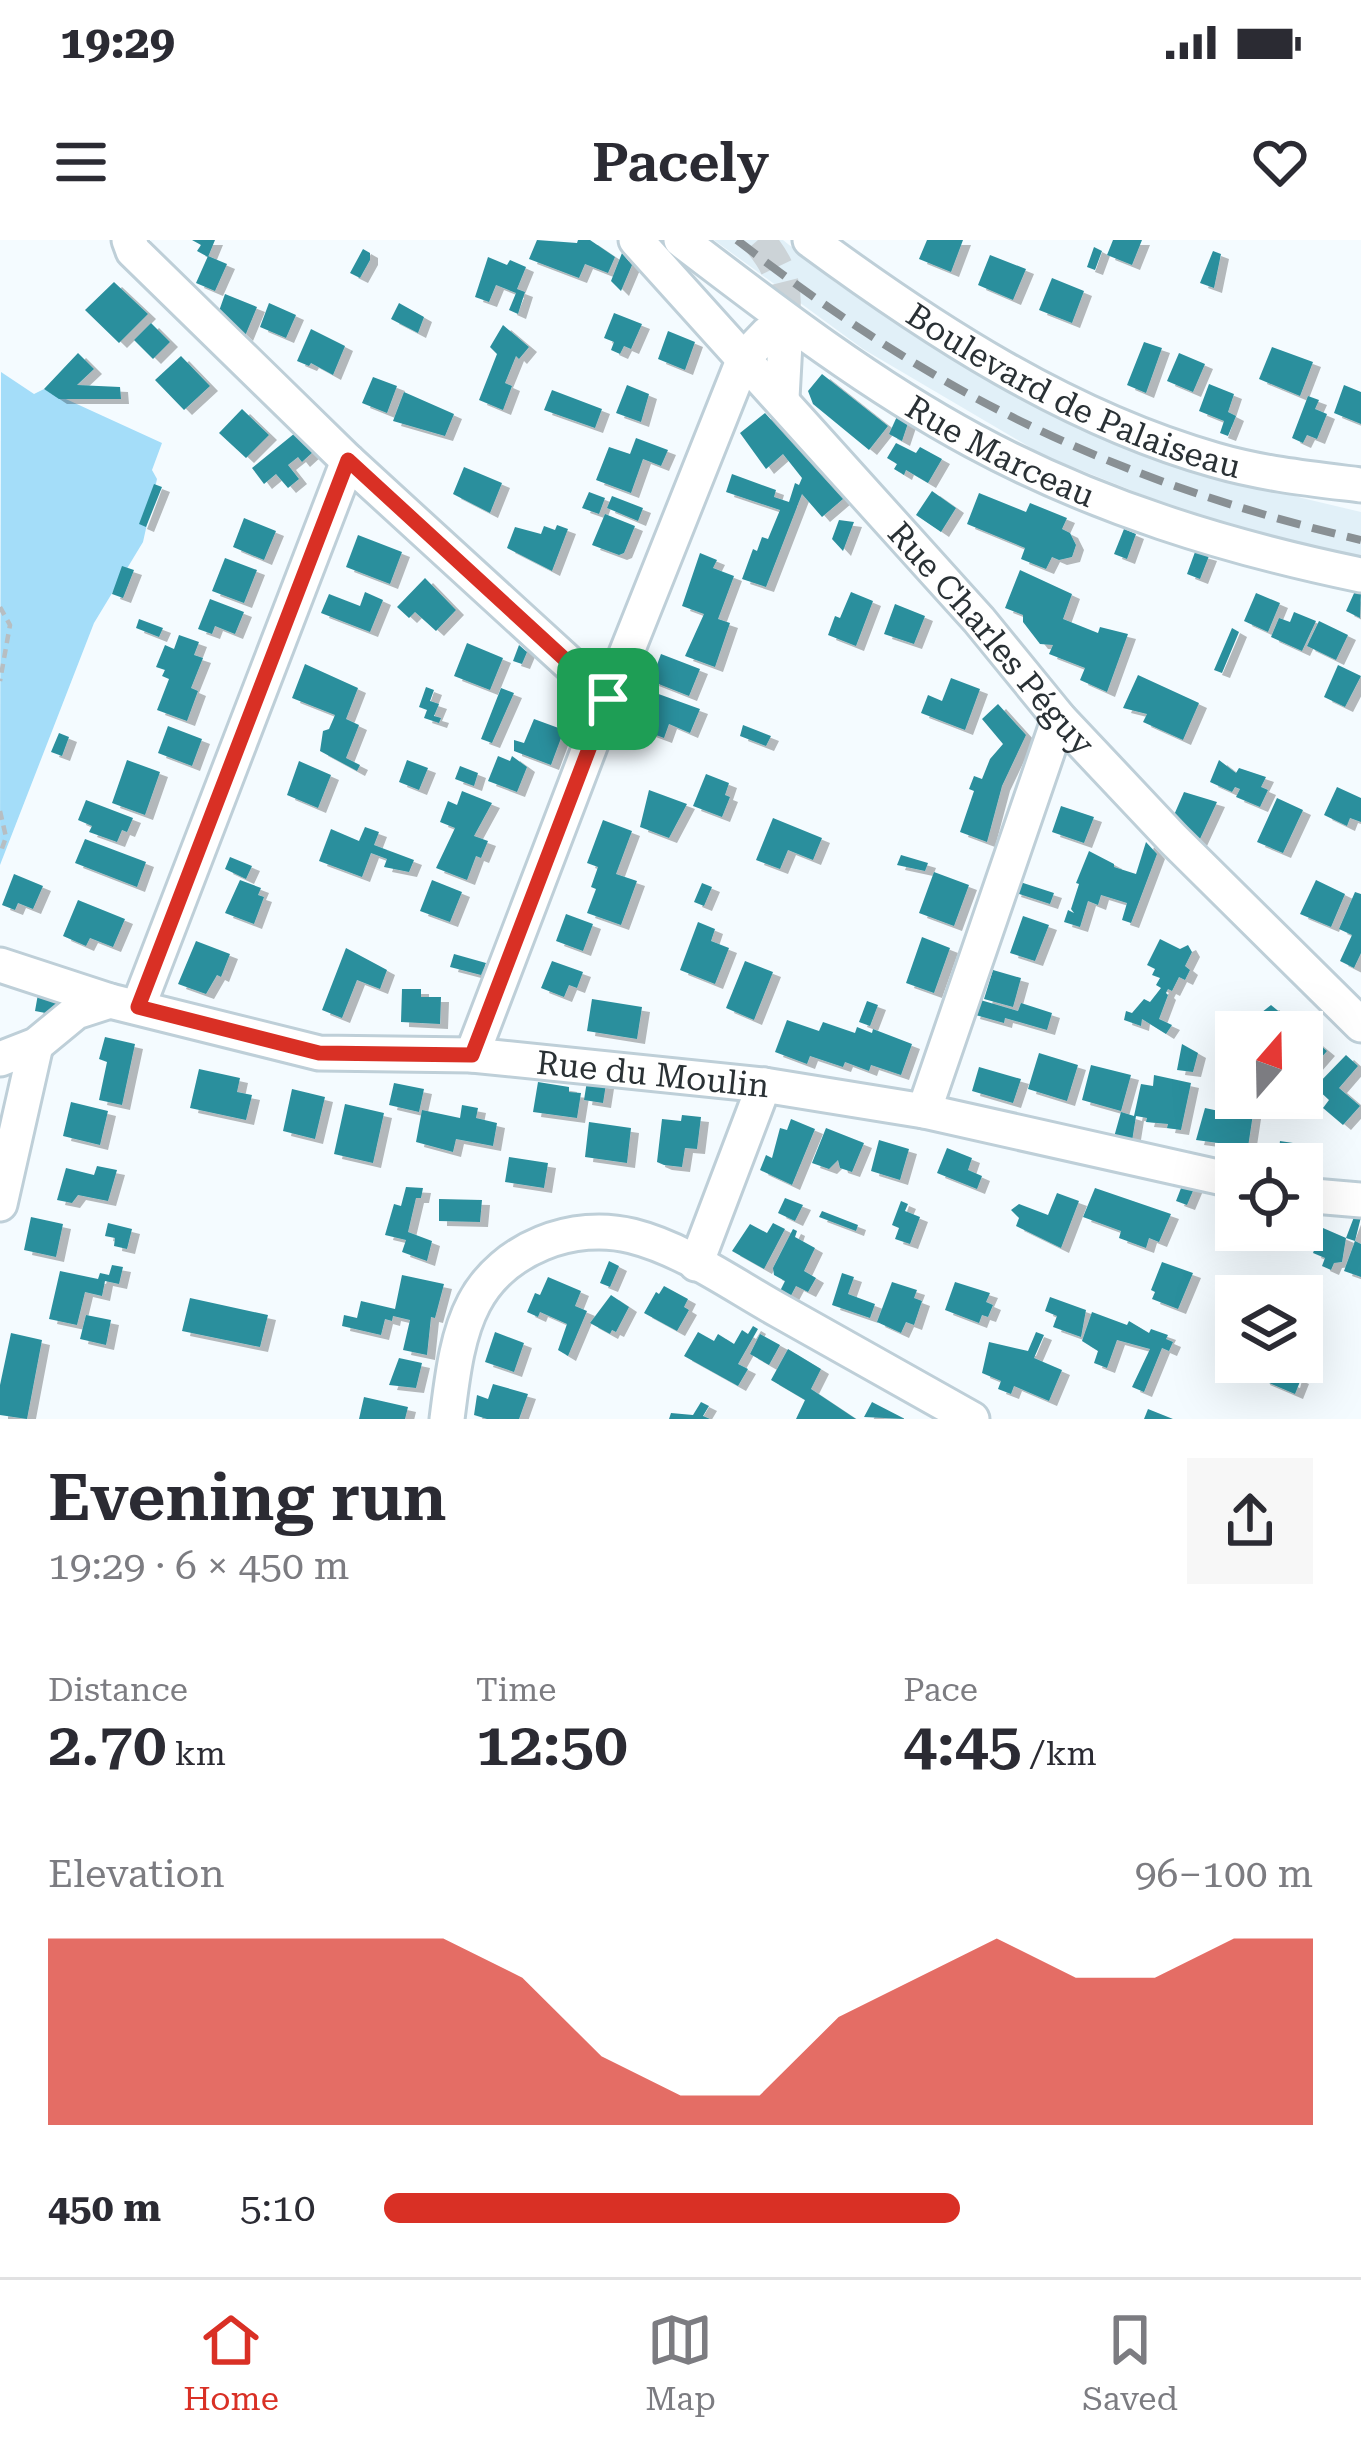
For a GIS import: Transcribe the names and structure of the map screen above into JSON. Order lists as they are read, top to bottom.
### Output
{
  "streets": {
    "street": [
      "Boulevard de Palaiseau",
      "Rue Marceau",
      "Rue Charles Péguy",
      "Rue du Moulin"
    ]
  },
  "north": "top",
  "page": {
    "status": "19:29",
    "header": "Pacely",
    "heading": ["Evening run", "19:29 · 6 × 450 m"],
    "stats": [
      ["Distance", "2.70 km"],
      ["Time", "12:50"],
      ["Pace", "4:45 /km"]
    ],
    "chart": ["Elevation", "96–100 m"],
    "list": [
      {
        "name": "450 m",
        "note": "5:10"
      }
    ],
    "tabs": ["Home", "Map", "Saved"]
  }
}
